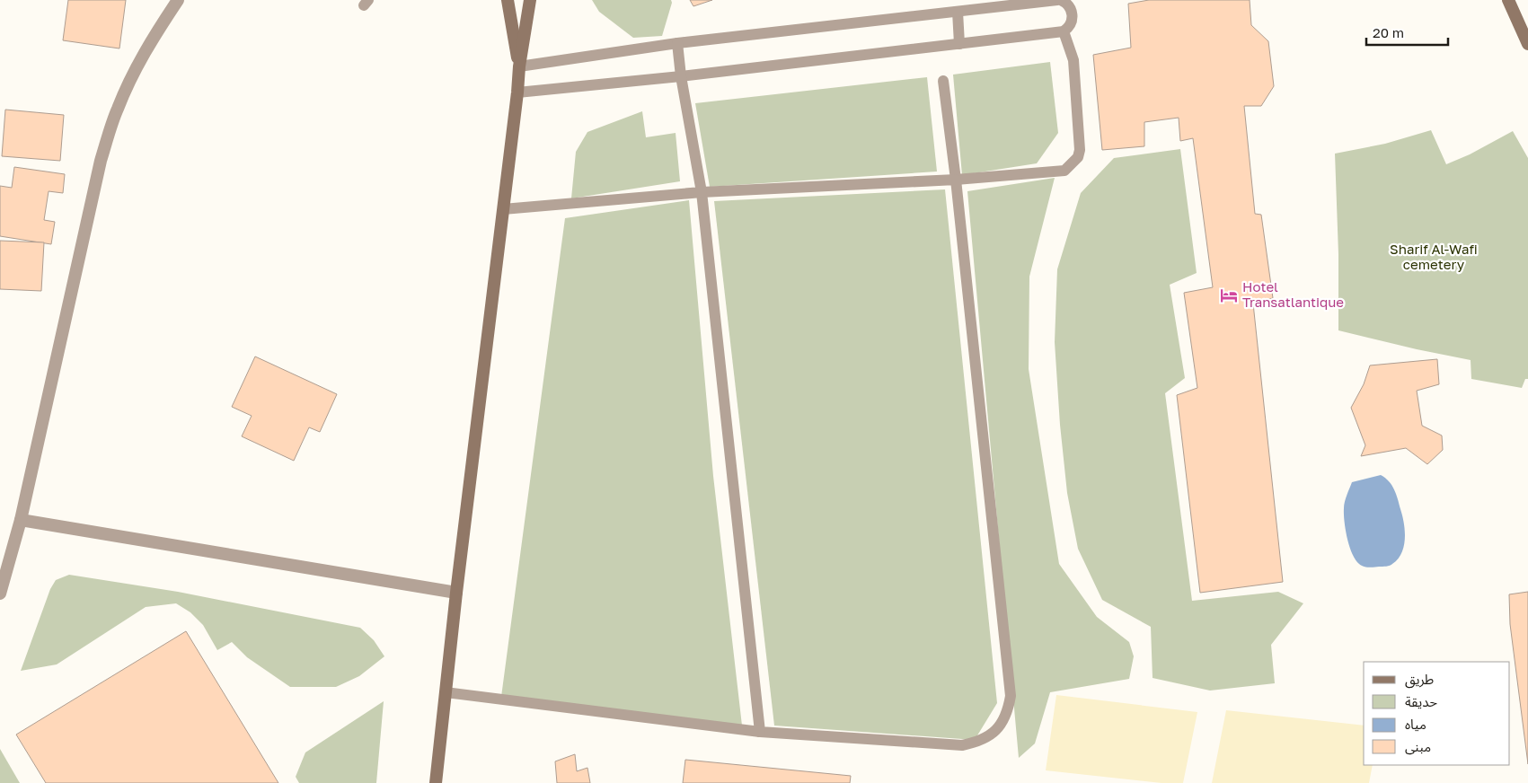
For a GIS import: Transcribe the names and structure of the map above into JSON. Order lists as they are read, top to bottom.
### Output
{
  "parks": ["Sharif Al-Wafi cemetery"],
  "places": {
    "hotel": ["Hotel Transatlantique"]
  },
  "legend": [
    "طريق",
    "حديقة",
    "مياه",
    "مبنى"
  ],
  "scale_bar": "20 m"
}
